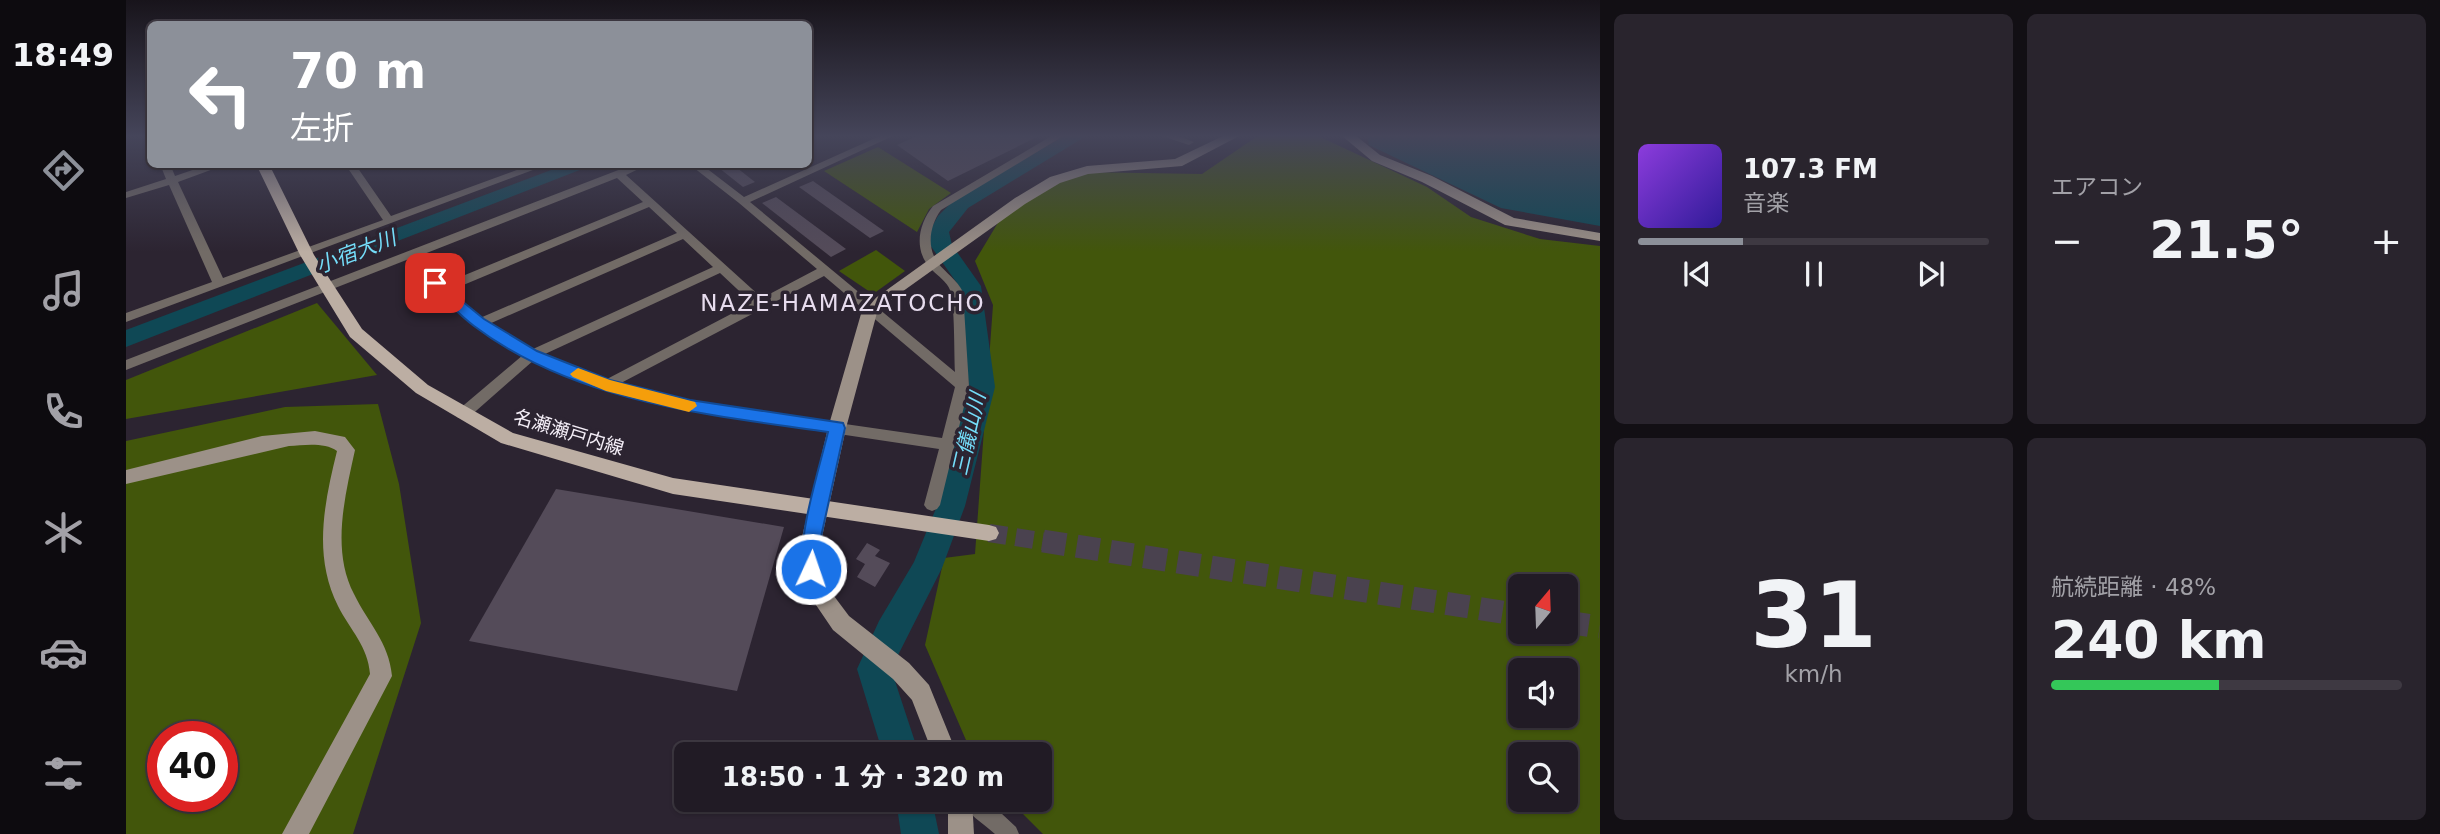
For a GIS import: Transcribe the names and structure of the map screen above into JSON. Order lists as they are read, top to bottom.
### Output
{
  "streets": {
    "main road": ["名瀬瀬戸内線"]
  },
  "districts": ["NAZE-HAMAZATOCHO"],
  "water": ["小宿大川", "三儀山川"],
  "north": "top",
  "page": {
    "tabs": "18:49",
    "tile": [
      "エアコン",
      ["31", "km/h"],
      ["航続距離 · 48%", "240 km"]
    ],
    "turn": ["70 m", "左折"],
    "song": ["107.3 FM", "音楽"],
    "heat": ["−", "21.5°", "+"],
    "limit": "40",
    "trip": "18:50 · 1 分 · 320 m"
  }
}
